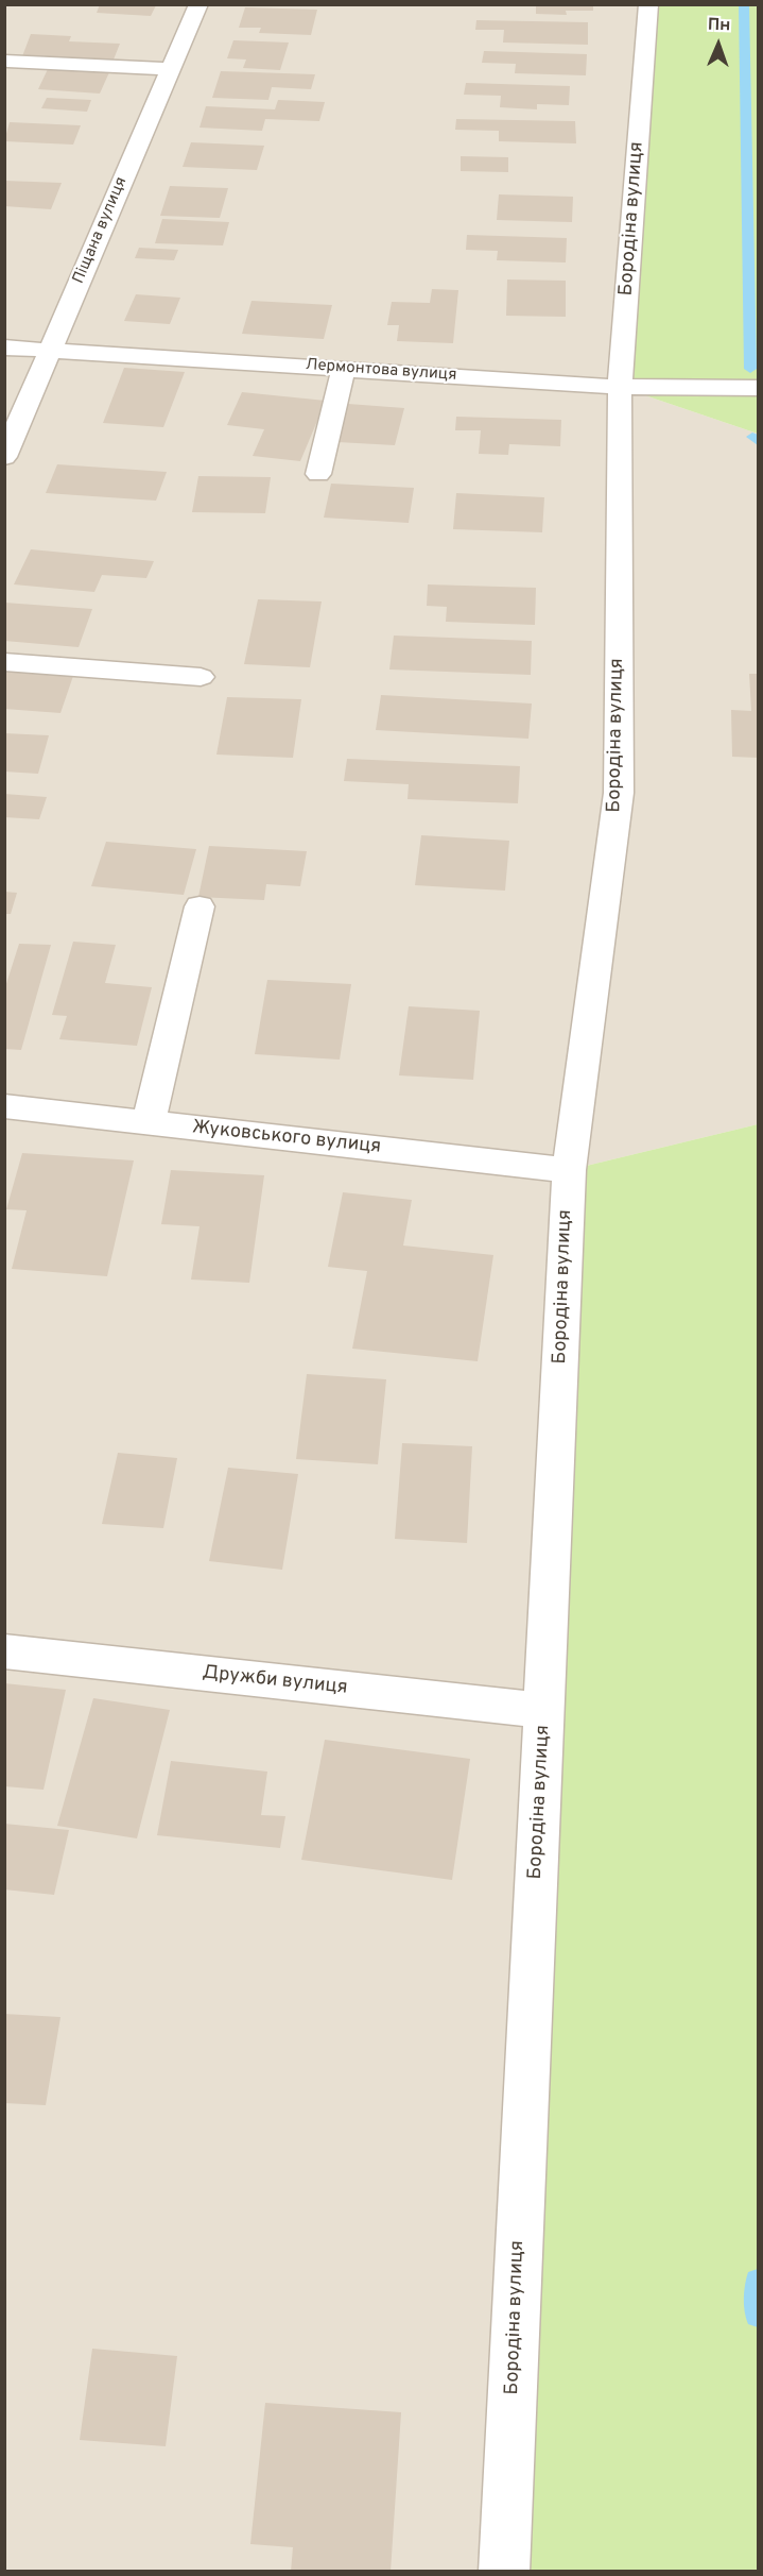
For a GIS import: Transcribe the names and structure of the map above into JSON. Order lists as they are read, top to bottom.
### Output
{
  "streets": {
    "street": [
      "Бородіна вулиця",
      "Піщана вулиця",
      "Лермонтова вулиця",
      "Жуковського вулиця",
      "Дружби вулиця"
    ]
  },
  "crossings": [
    ["Бородіна вулиця", "Лермонтова вулиця"],
    ["Бородіна вулиця", "Жуковського вулиця"],
    ["Бородіна вулиця", "Дружби вулиця"],
    ["Піщана вулиця", "Лермонтова вулиця"]
  ],
  "north": "top"
}
